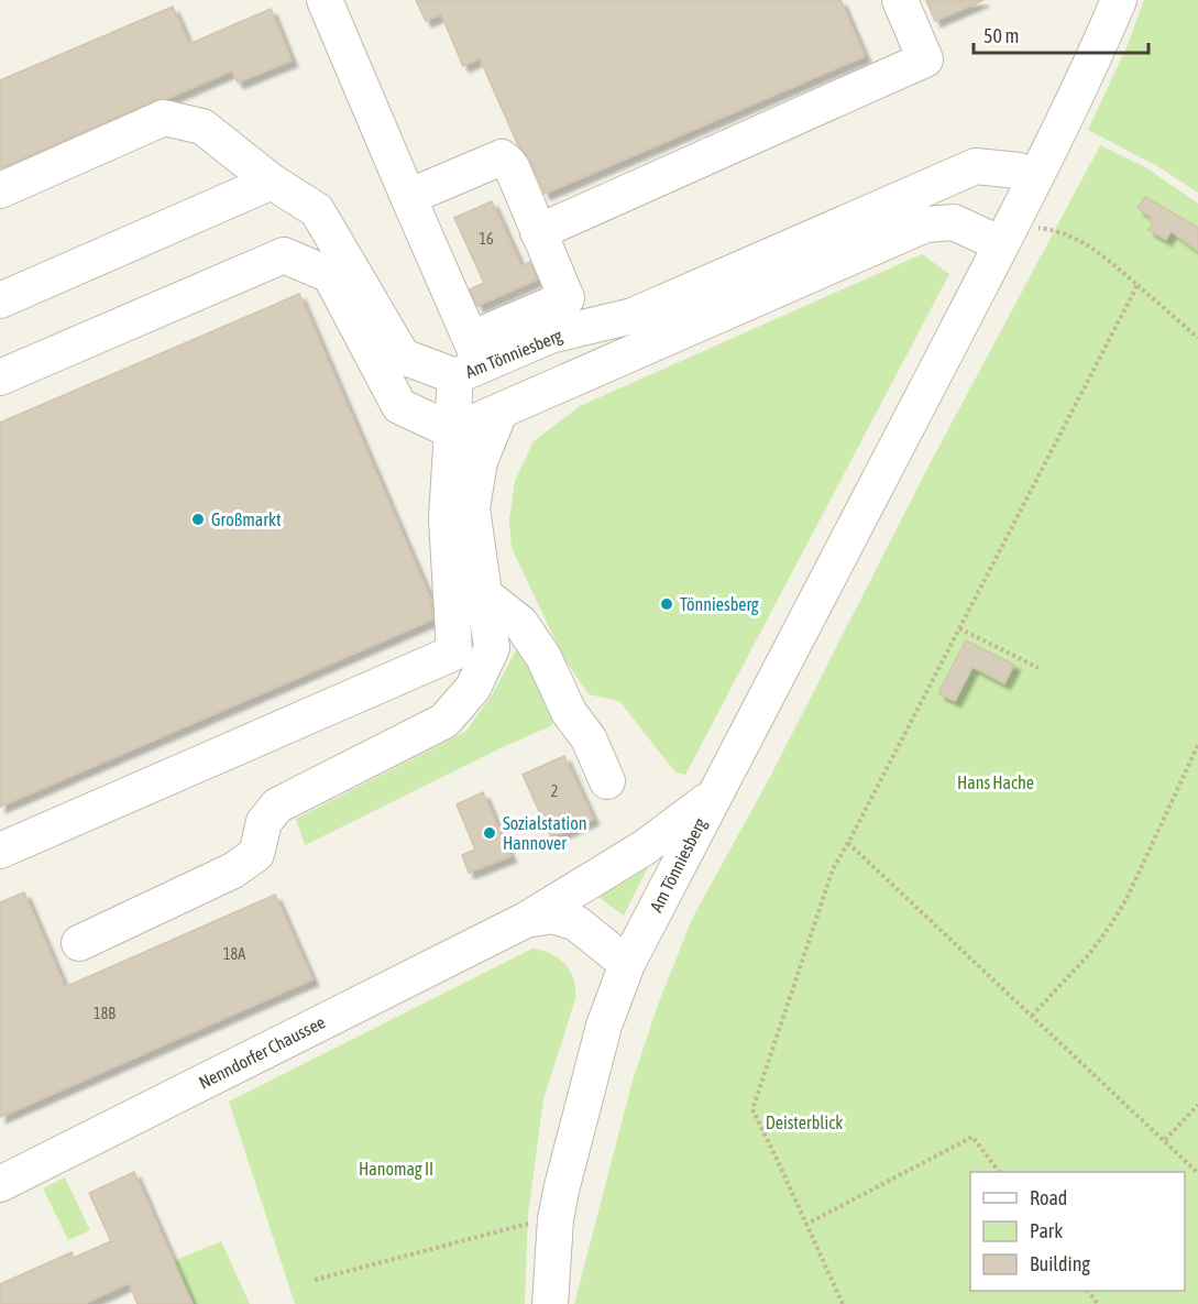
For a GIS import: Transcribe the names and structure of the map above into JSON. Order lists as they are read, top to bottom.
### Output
{
  "streets": {
    "street": ["Am Tönniesberg", "Nenndorfer Chaussee"]
  },
  "crossings": [
    ["Am Tönniesberg", "Nenndorfer Chaussee"]
  ],
  "parks": ["Hans Hache", "Deisterblick", "Hanomag II"],
  "places": ["Großmarkt", "Tönniesberg", "Sozialstation Hannover"],
  "house_numbers": [
    "16",
    "2",
    "18A",
    "18B"
  ],
  "legend": ["Road", "Park", "Building"],
  "scale_bar": "50 m"
}
